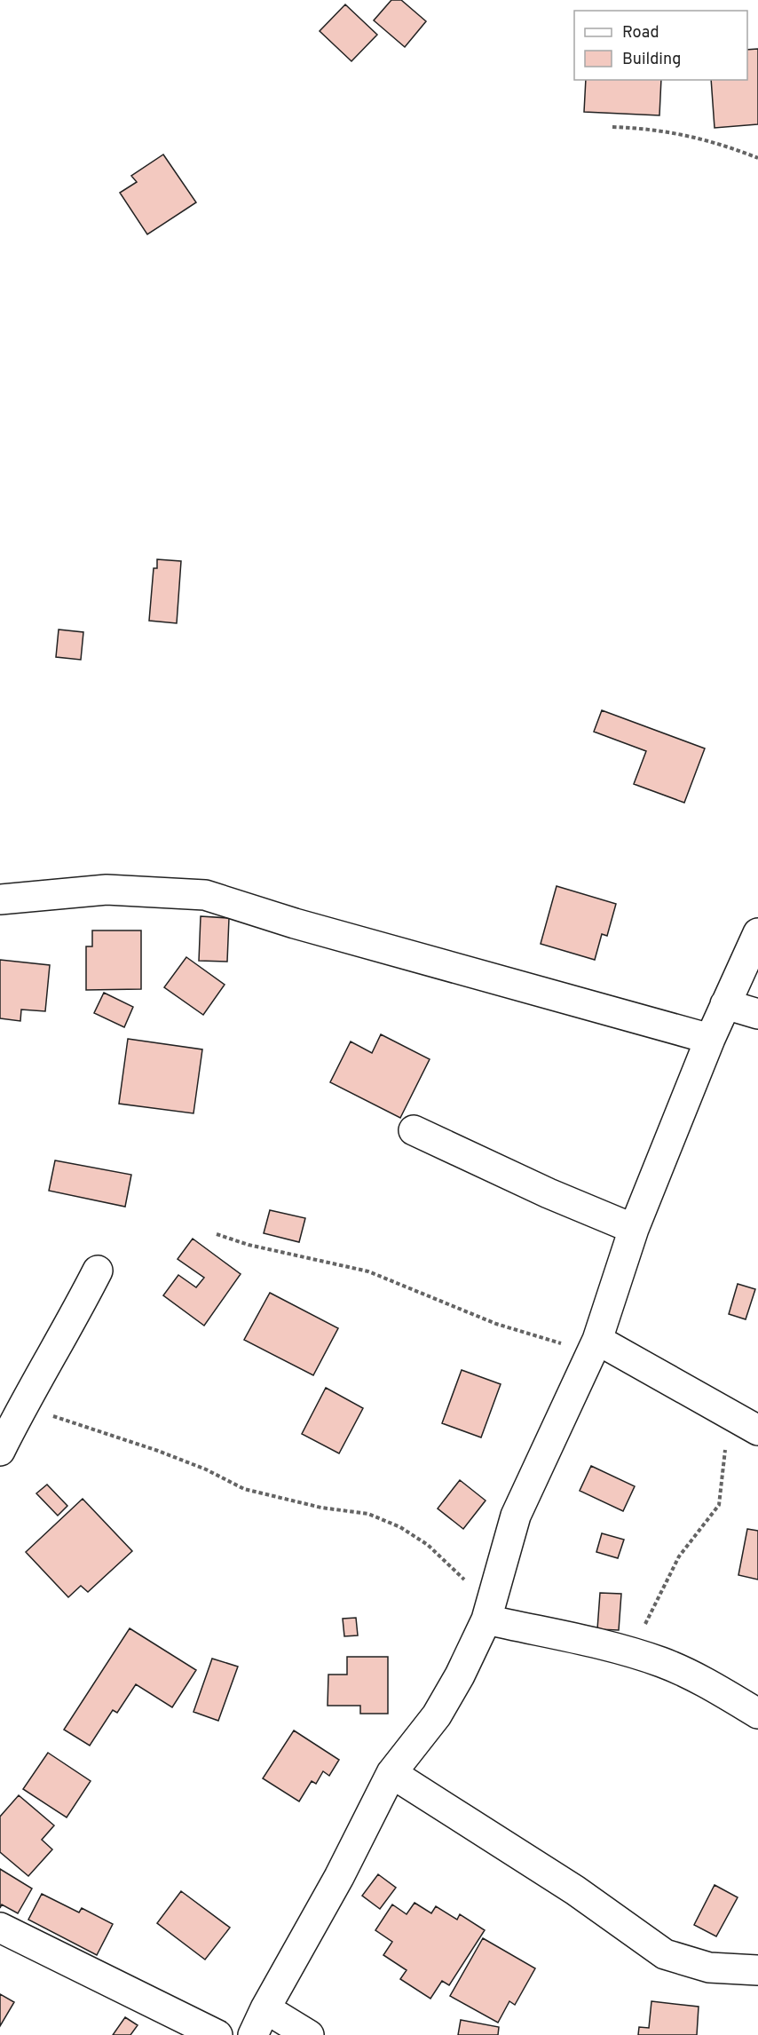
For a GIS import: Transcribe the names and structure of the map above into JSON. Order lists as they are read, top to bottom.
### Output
{
  "legend": ["Road", "Building"]
}
